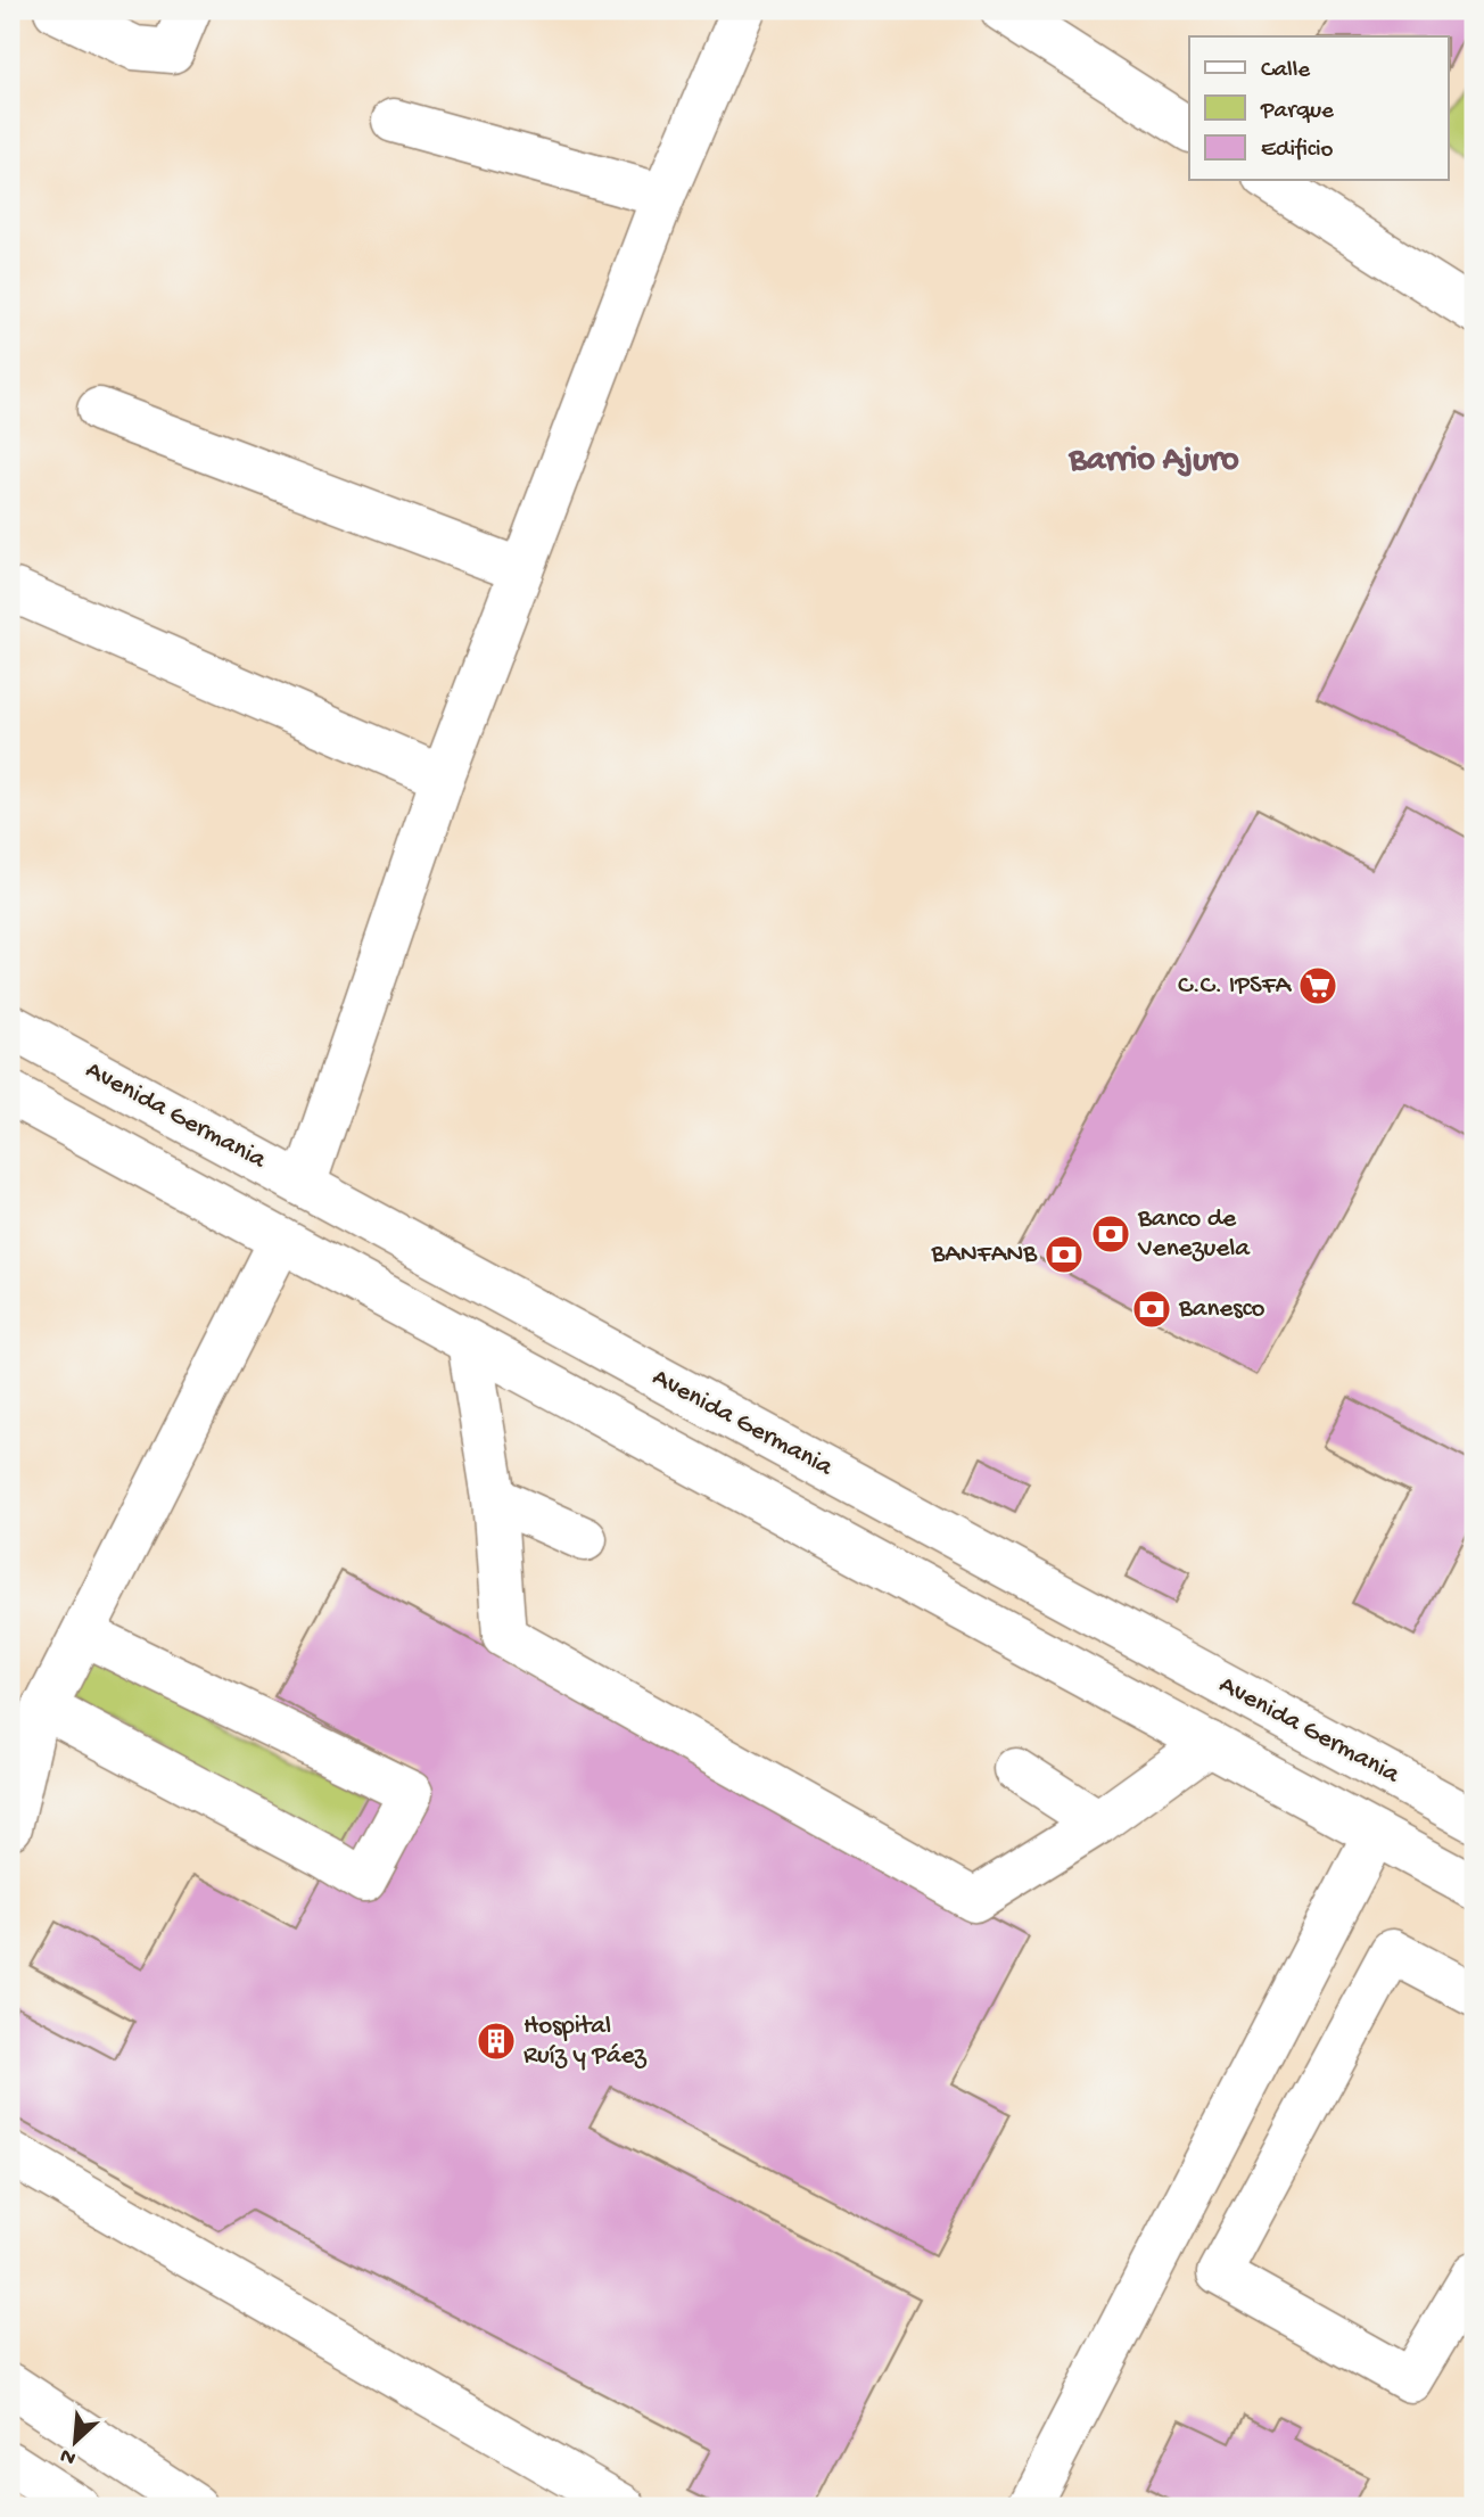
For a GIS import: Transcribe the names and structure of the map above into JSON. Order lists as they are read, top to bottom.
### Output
{
  "streets": {
    "street": ["Avenida Germania"]
  },
  "districts": ["Barrio Ajuro"],
  "places": {
    "supermarket": ["C.C. IPSFA"],
    "bank": ["Banco de Venezuela", "BANFANB", "Banesco"],
    "building": ["Hospital Ruíz y Páez"]
  },
  "legend": ["Calle", "Parque", "Edificio"],
  "north": "bottom left"
}
